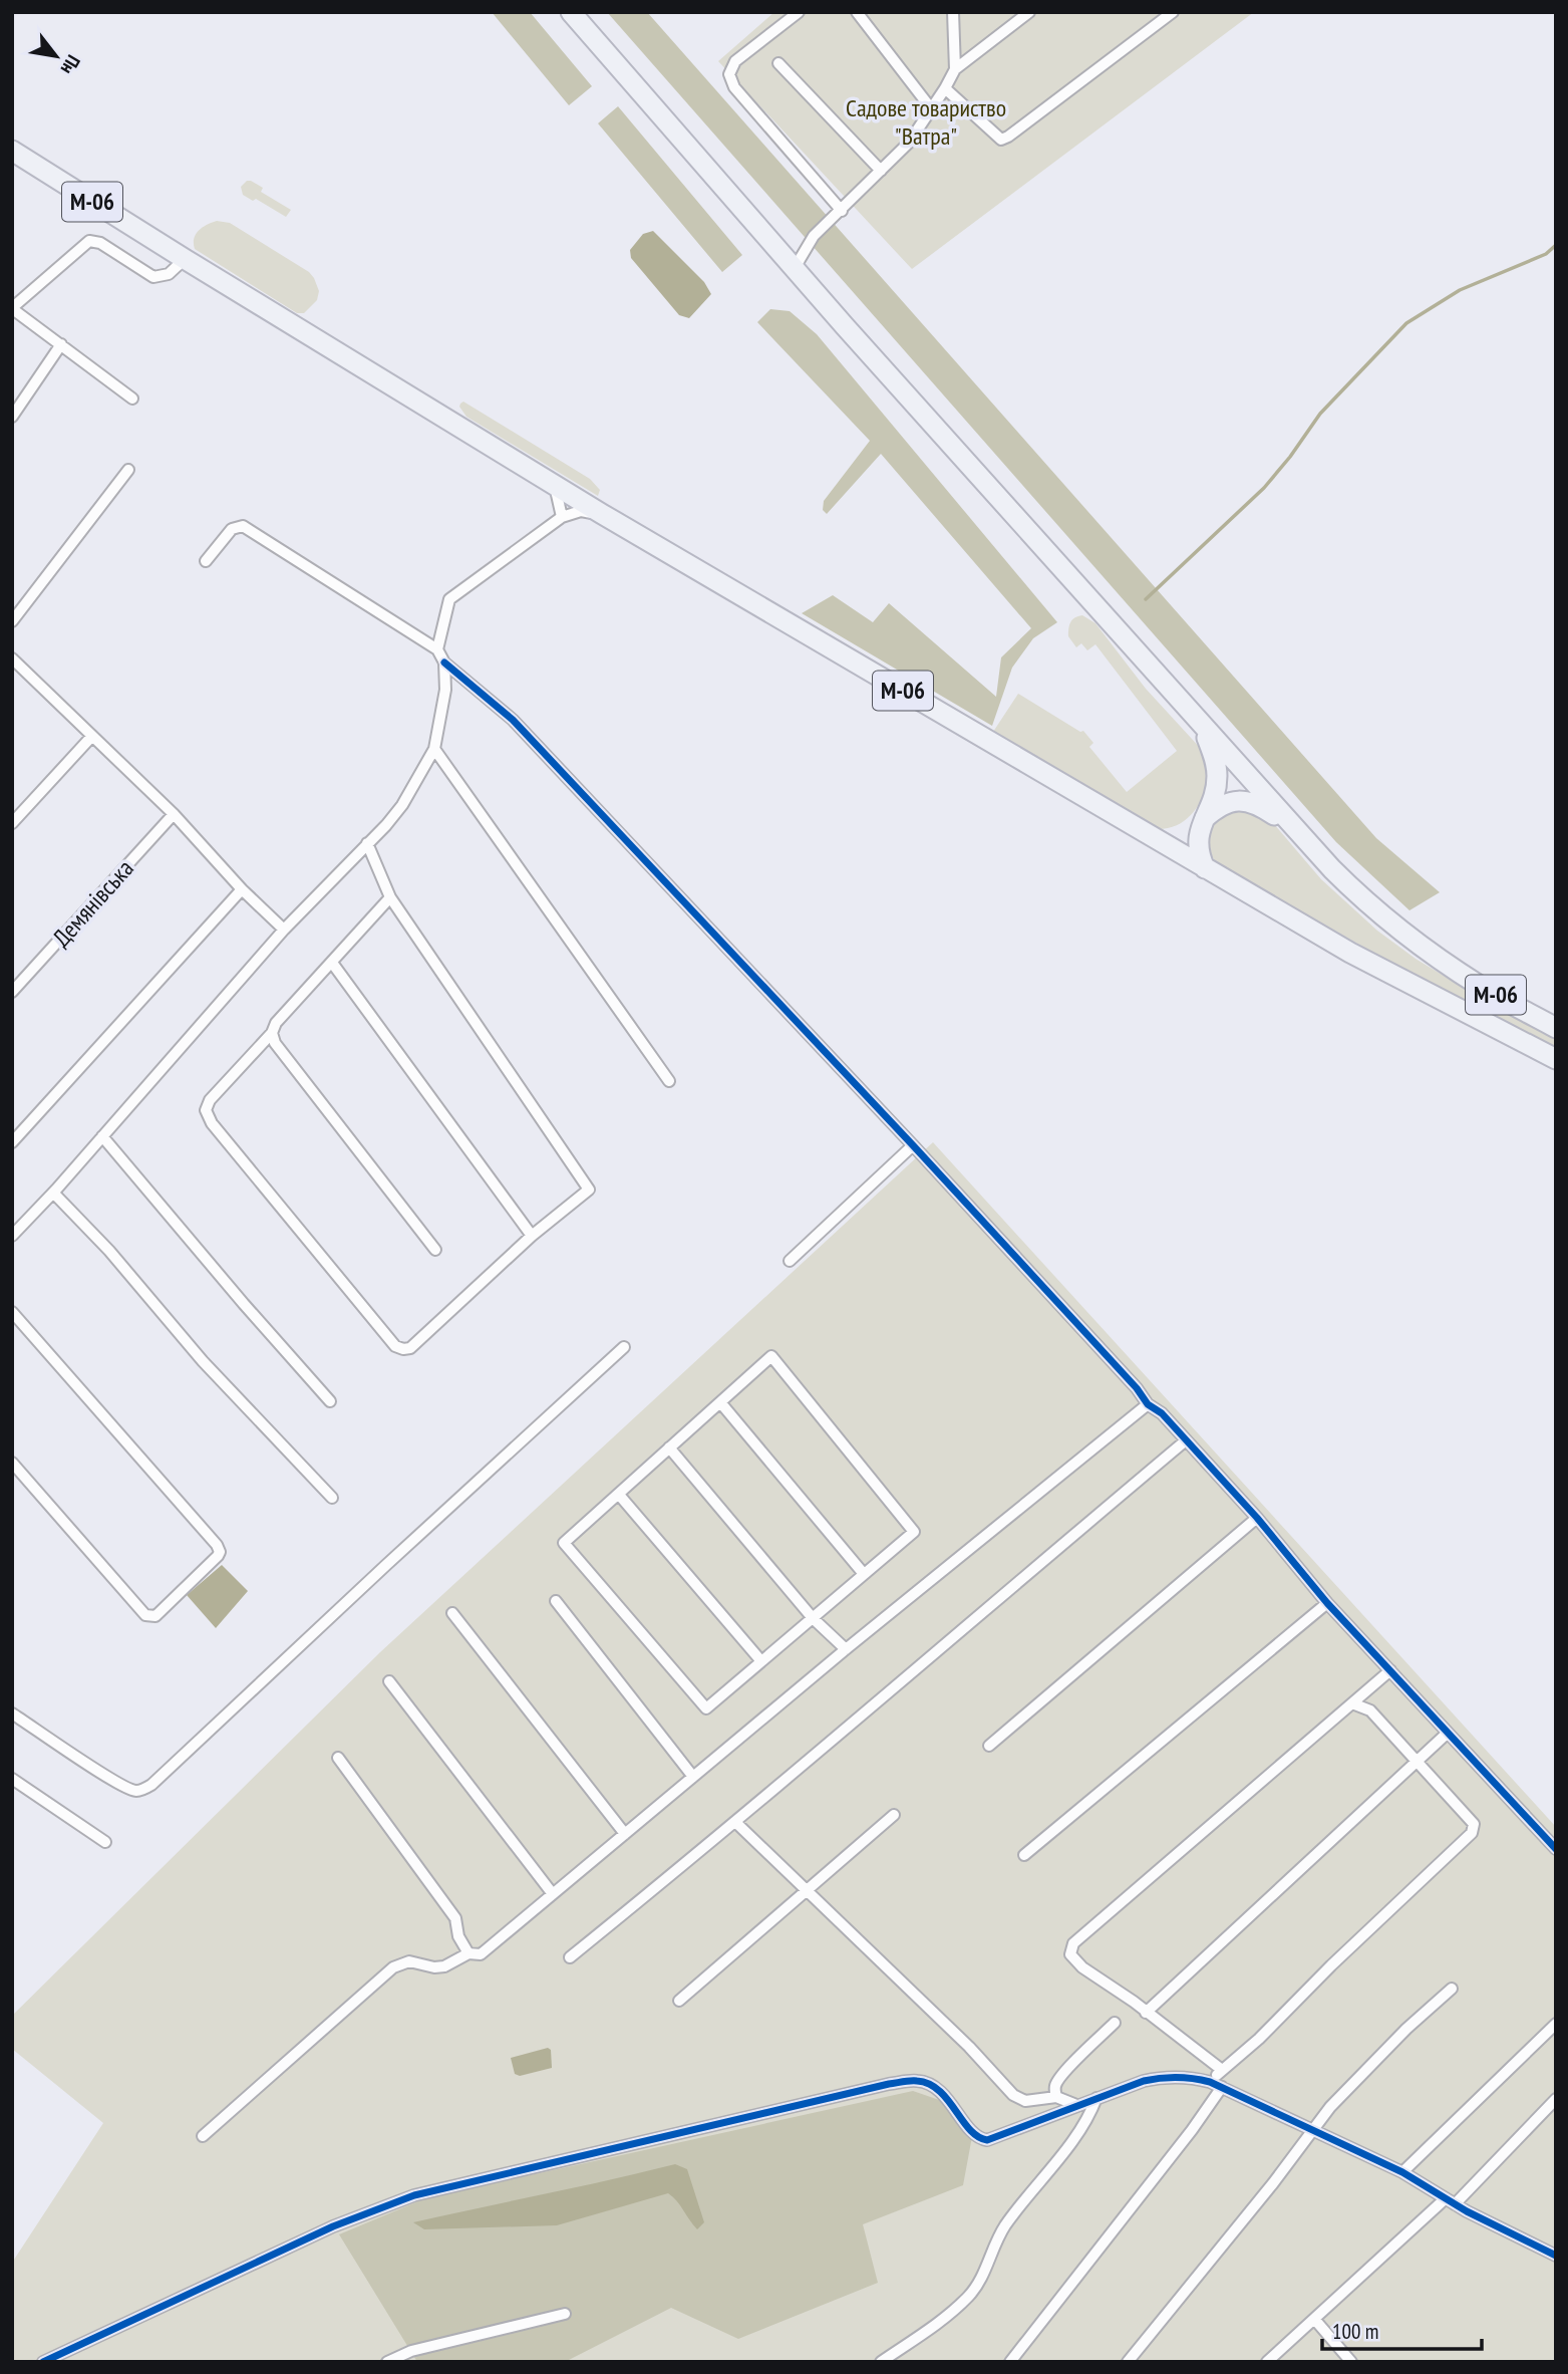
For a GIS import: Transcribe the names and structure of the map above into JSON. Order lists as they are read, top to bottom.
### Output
{
  "streets": {
    "highway": ["М-06"],
    "street": ["Демянівська"]
  },
  "parks": ["Садове товариство \"Ватра\""],
  "scale_bar": "100 m",
  "north": "bottom right"
}
